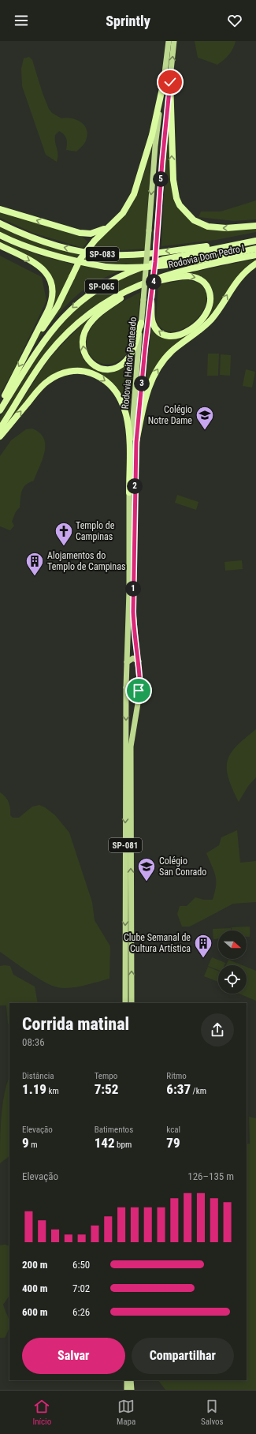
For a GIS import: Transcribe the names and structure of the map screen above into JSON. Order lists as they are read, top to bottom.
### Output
{
  "streets": {
    "highway": ["SP-083", "Rodovia Dom Pedro I", "SP-065"],
    "main road": ["Rodovia Heitor Penteado", "SP-081"]
  },
  "crossings": [
    ["Rodovia Heitor Penteado", "SP-081"]
  ],
  "places": {
    "school or university": ["Colégio Notre Dame", "Colégio San Conrado"],
    "church": ["Templo de Campinas"],
    "building": ["Alojamentos do Templo de Campinas", "Clube Semanal de Cultura Artística"]
  },
  "north": "right",
  "page": {
    "header": "Sprintly",
    "pins": [
      "5",
      "4",
      "3",
      "2",
      "1"
    ],
    "heading": ["Corrida matinal", "08:36"],
    "stats": [
      ["Distância", "1.19 km"],
      ["Tempo", "7:52"],
      ["Ritmo", "6:37 /km"],
      ["Elevação", "9 m"],
      ["Batimentos", "142 bpm"],
      ["kcal", "79"]
    ],
    "chart": ["Elevação", "126–135 m"],
    "list": [
      {
        "name": "200 m",
        "note": "6:50"
      },
      {
        "name": "400 m",
        "note": "7:02"
      },
      {
        "name": "600 m",
        "note": "6:26"
      }
    ],
    "buttons": ["Salvar", "Compartilhar"],
    "tabs": ["Início", "Mapa", "Salvos"]
  }
}
